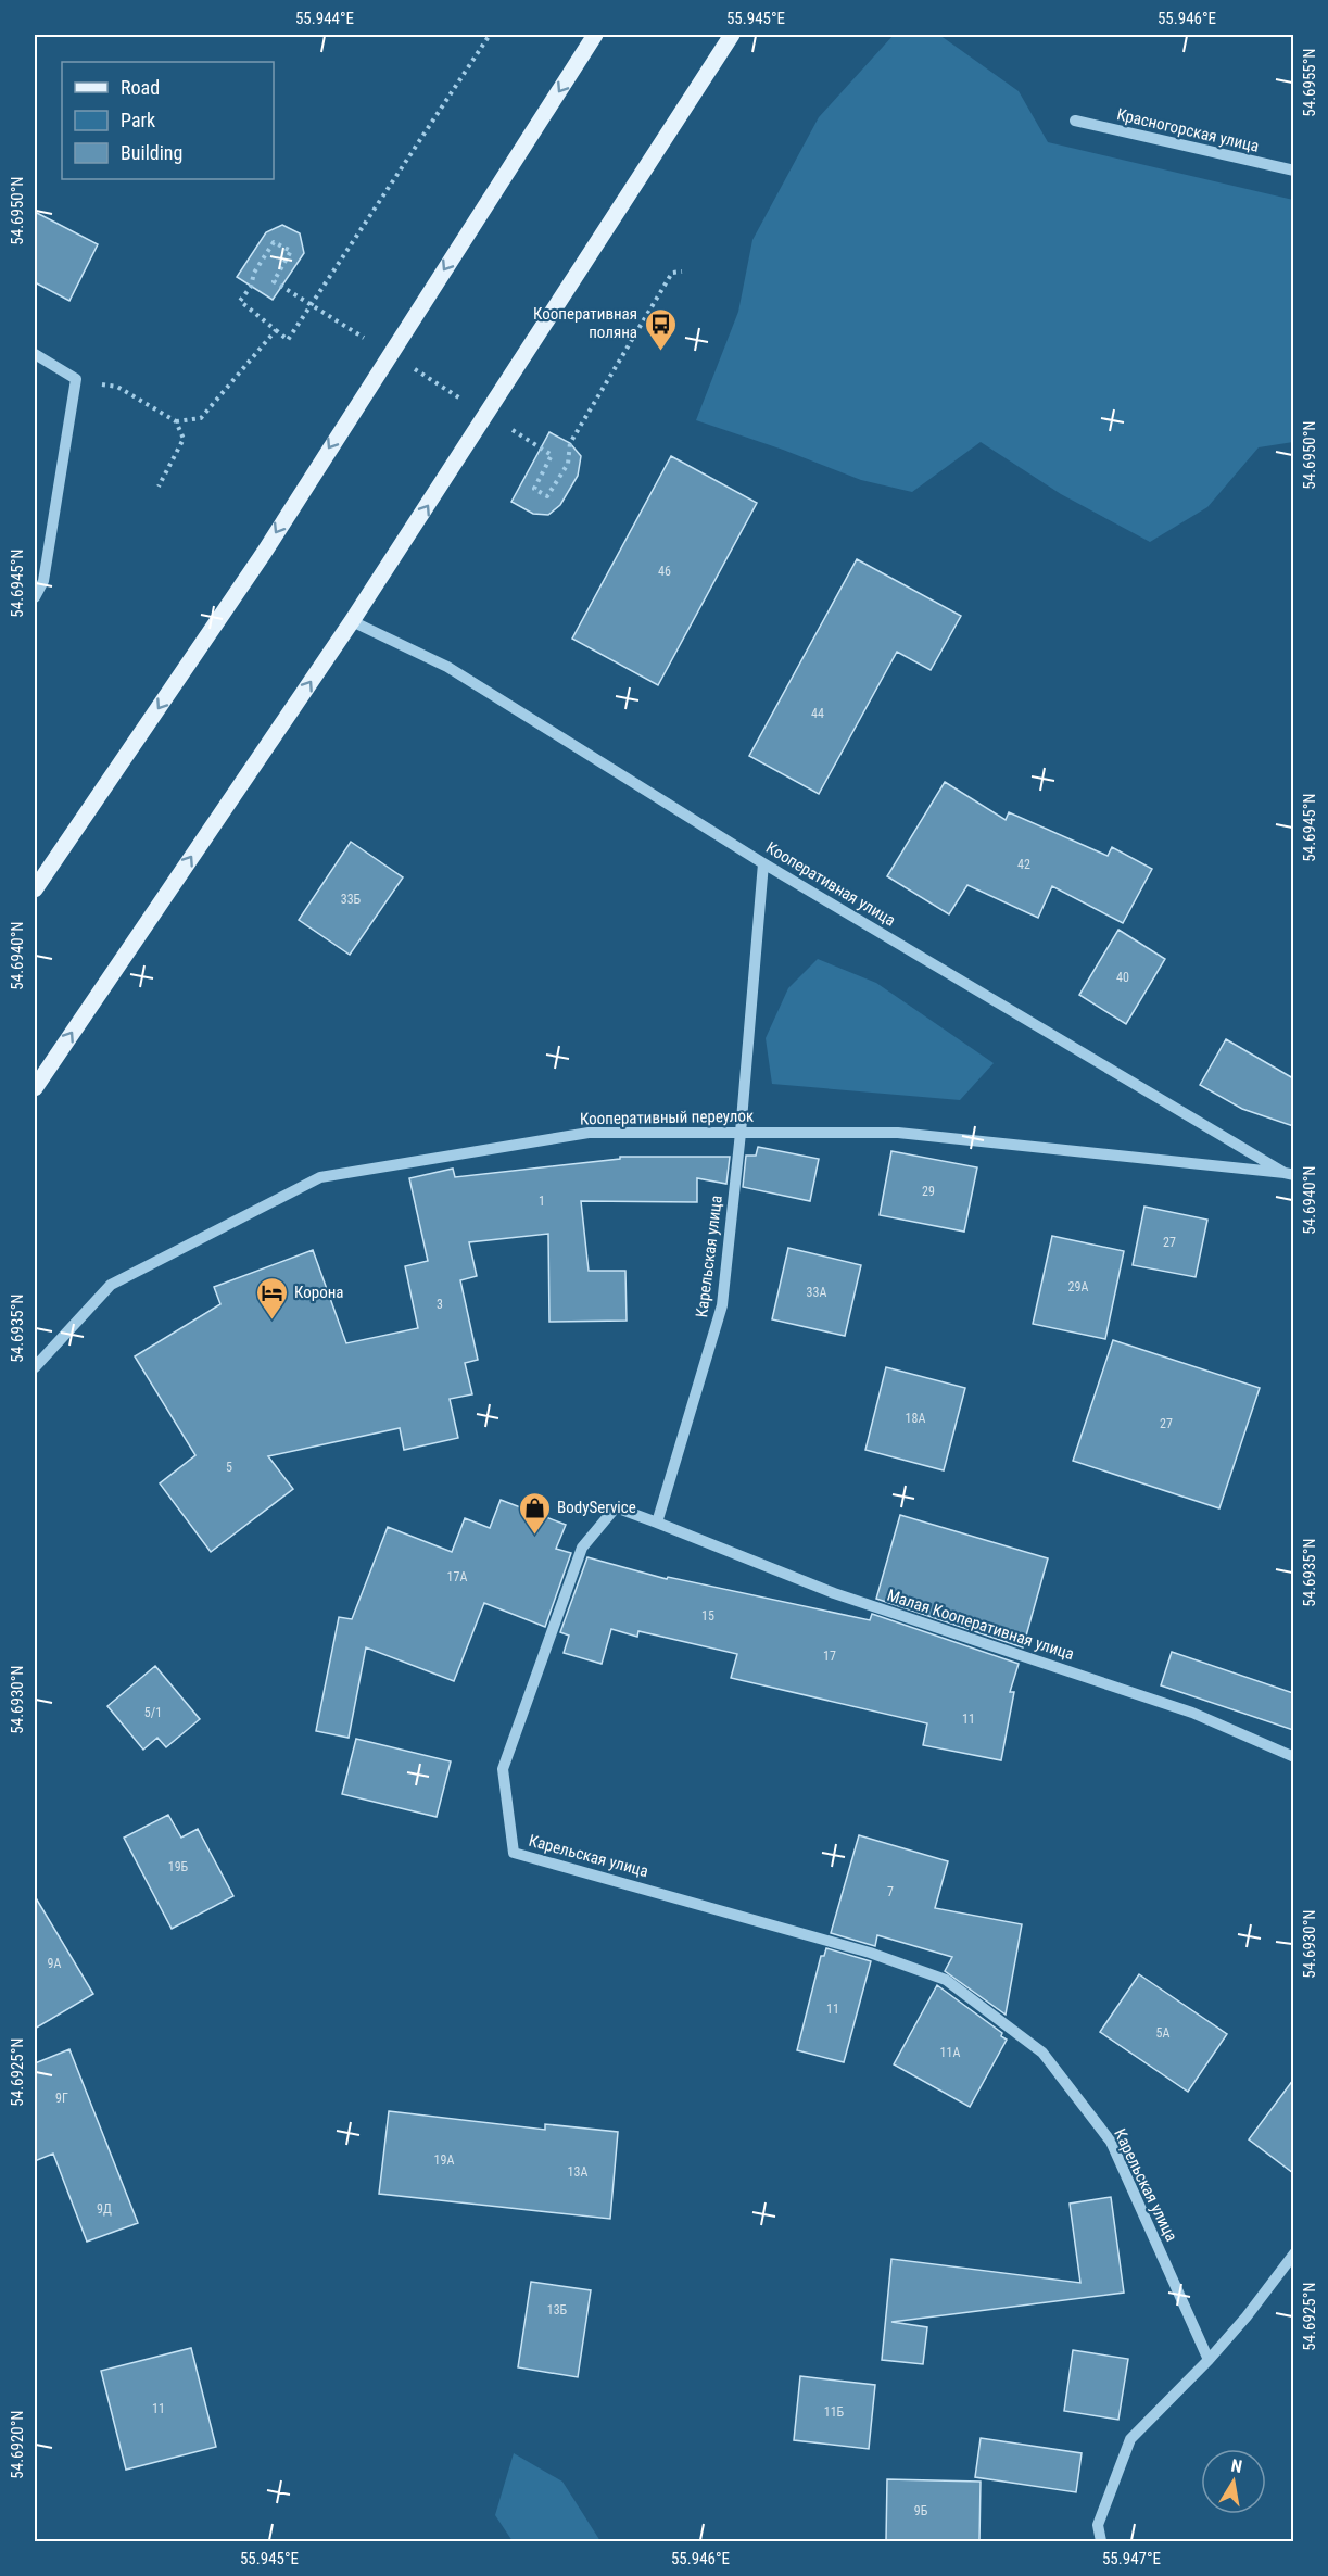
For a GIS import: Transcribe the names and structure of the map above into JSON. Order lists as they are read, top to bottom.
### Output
{
  "streets": {
    "street": [
      "Красногорская улица",
      "Кооперативная улица",
      "Кооперативный переулок",
      "Карельская улица",
      "Малая Кооперативная улица"
    ]
  },
  "crossings": [
    ["Кооперативная улица", "Кооперативный переулок"],
    ["Кооперативная улица", "Карельская улица"],
    ["Кооперативный переулок", "Карельская улица"],
    ["Карельская улица", "Малая Кооперативная улица"]
  ],
  "places": {
    "bus stop": ["Кооперативная поляна"],
    "hotel": ["Корона"],
    "shop": ["BodyService"]
  },
  "house_numbers": [
    "46",
    "44",
    "42",
    "33Б",
    "40",
    "29",
    "1",
    "27",
    "29А",
    "33А",
    "3",
    "18А",
    "27",
    "5",
    "17А",
    "15",
    "17",
    "5/1",
    "11",
    "19Б",
    "7",
    "9А",
    "11",
    "5А",
    "11А",
    "9Г",
    "19А",
    "13А",
    "9Д",
    "13Б",
    "11",
    "11Б",
    "9Б"
  ],
  "legend": ["Road", "Park", "Building"],
  "north": "top",
  "coordinates": [
    "55.944°E",
    "55.945°E",
    "55.946°E",
    "54.6955°N",
    "54.6950°N",
    "54.6945°N",
    "54.6940°N",
    "54.6935°N",
    "54.6930°N",
    "54.6925°N",
    "54.6920°N",
    "55.947°E"
  ]
}
